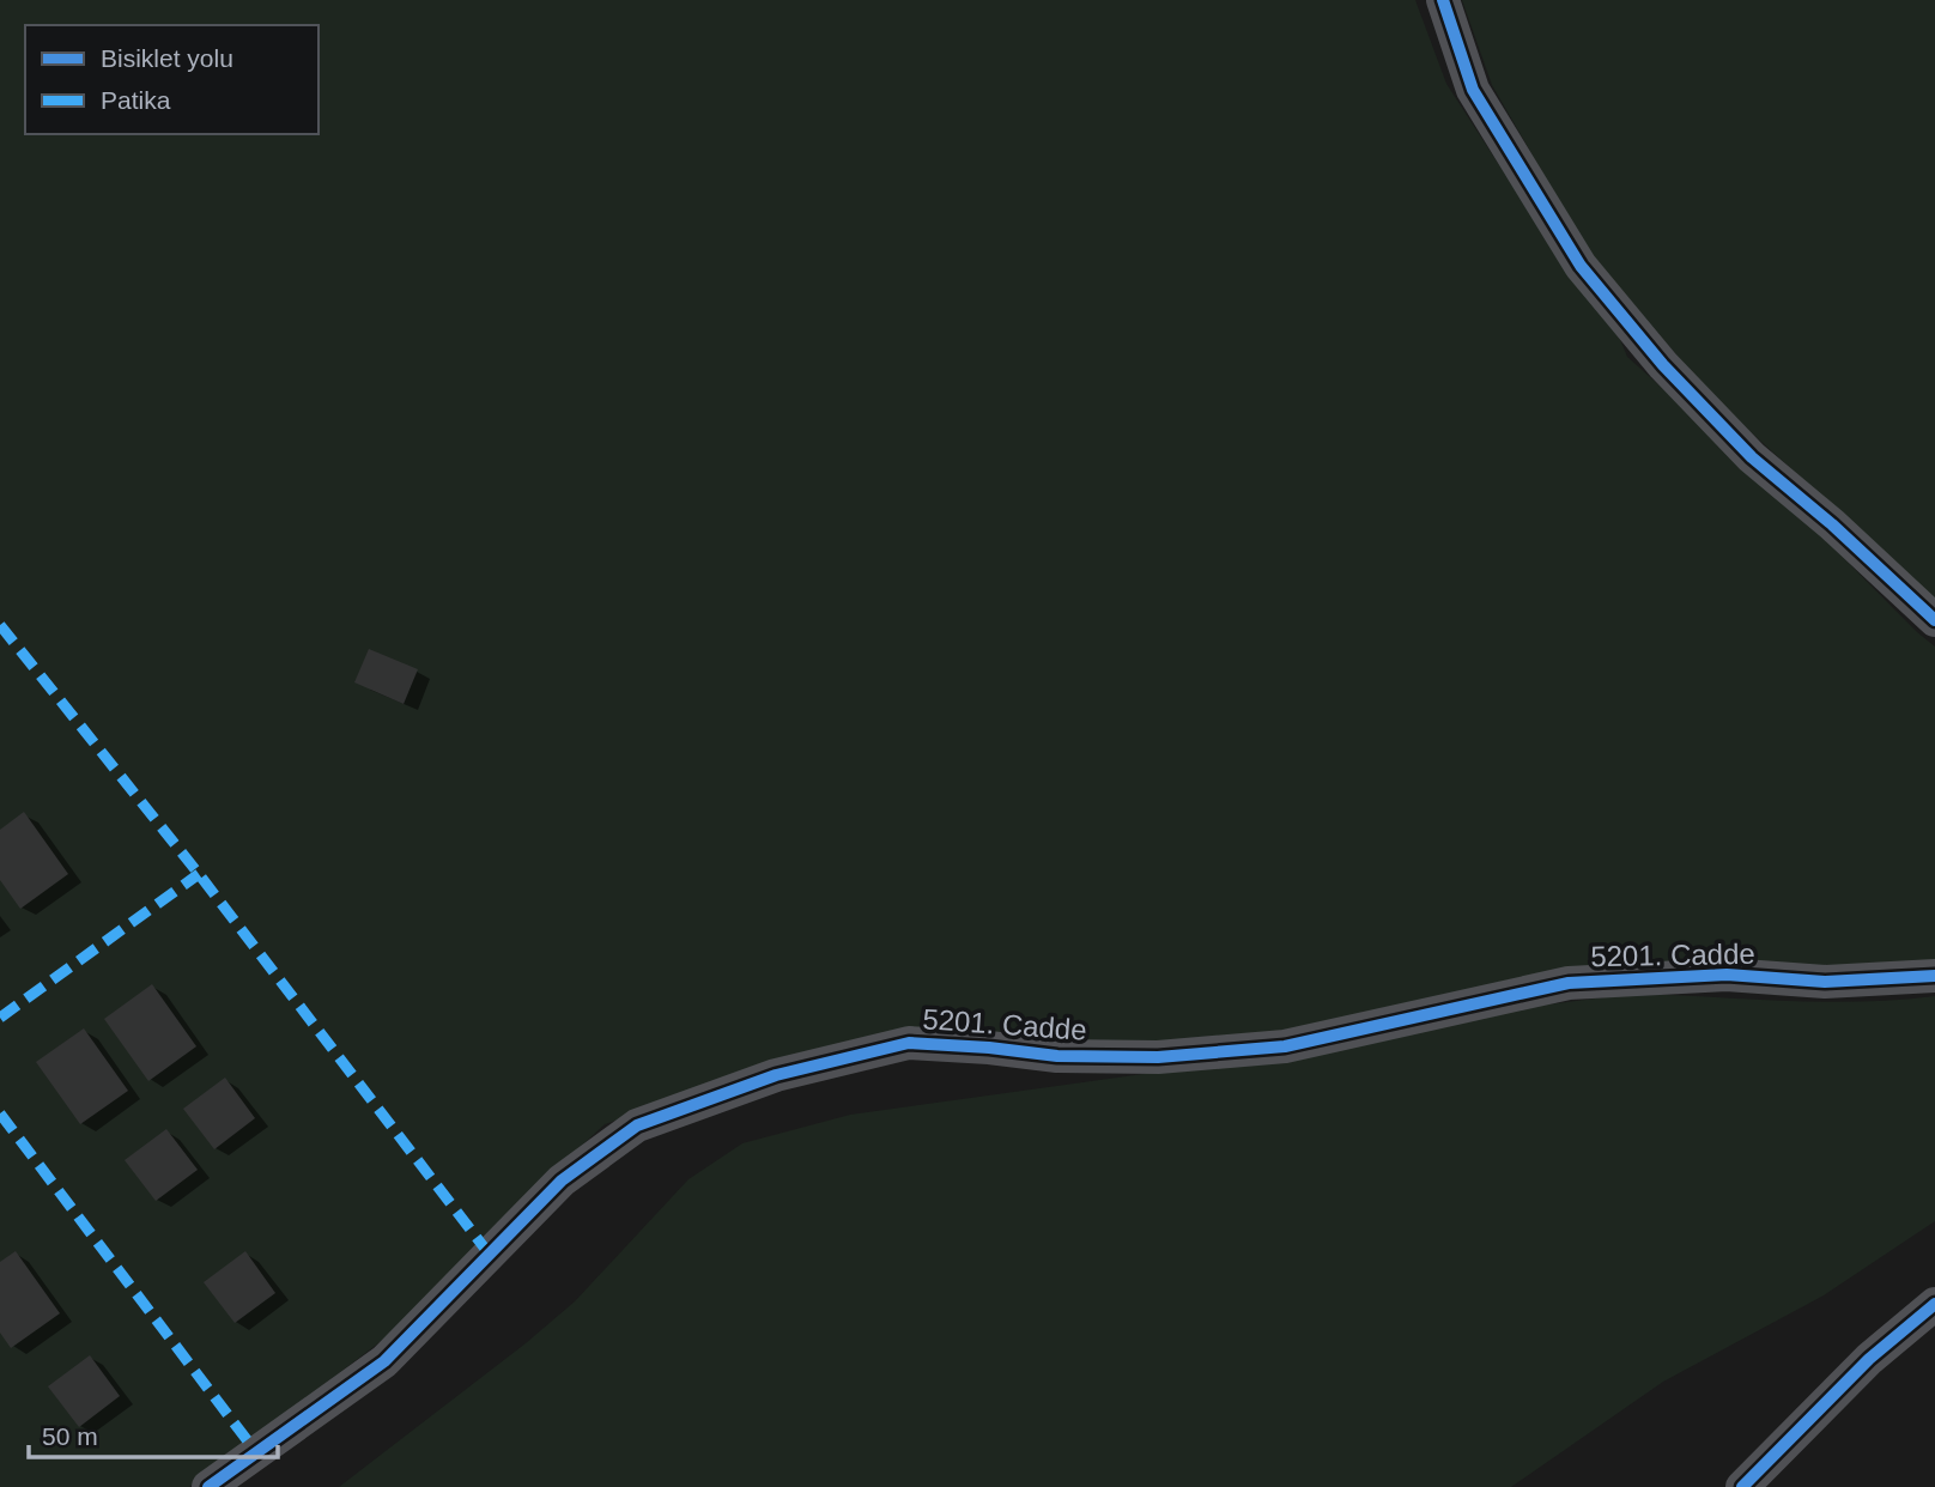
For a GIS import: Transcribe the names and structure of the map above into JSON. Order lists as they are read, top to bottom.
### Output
{
  "streets": {
    "street": ["5201. Cadde"]
  },
  "legend": ["Bisiklet yolu", "Patika"],
  "scale_bar": "50 m"
}
